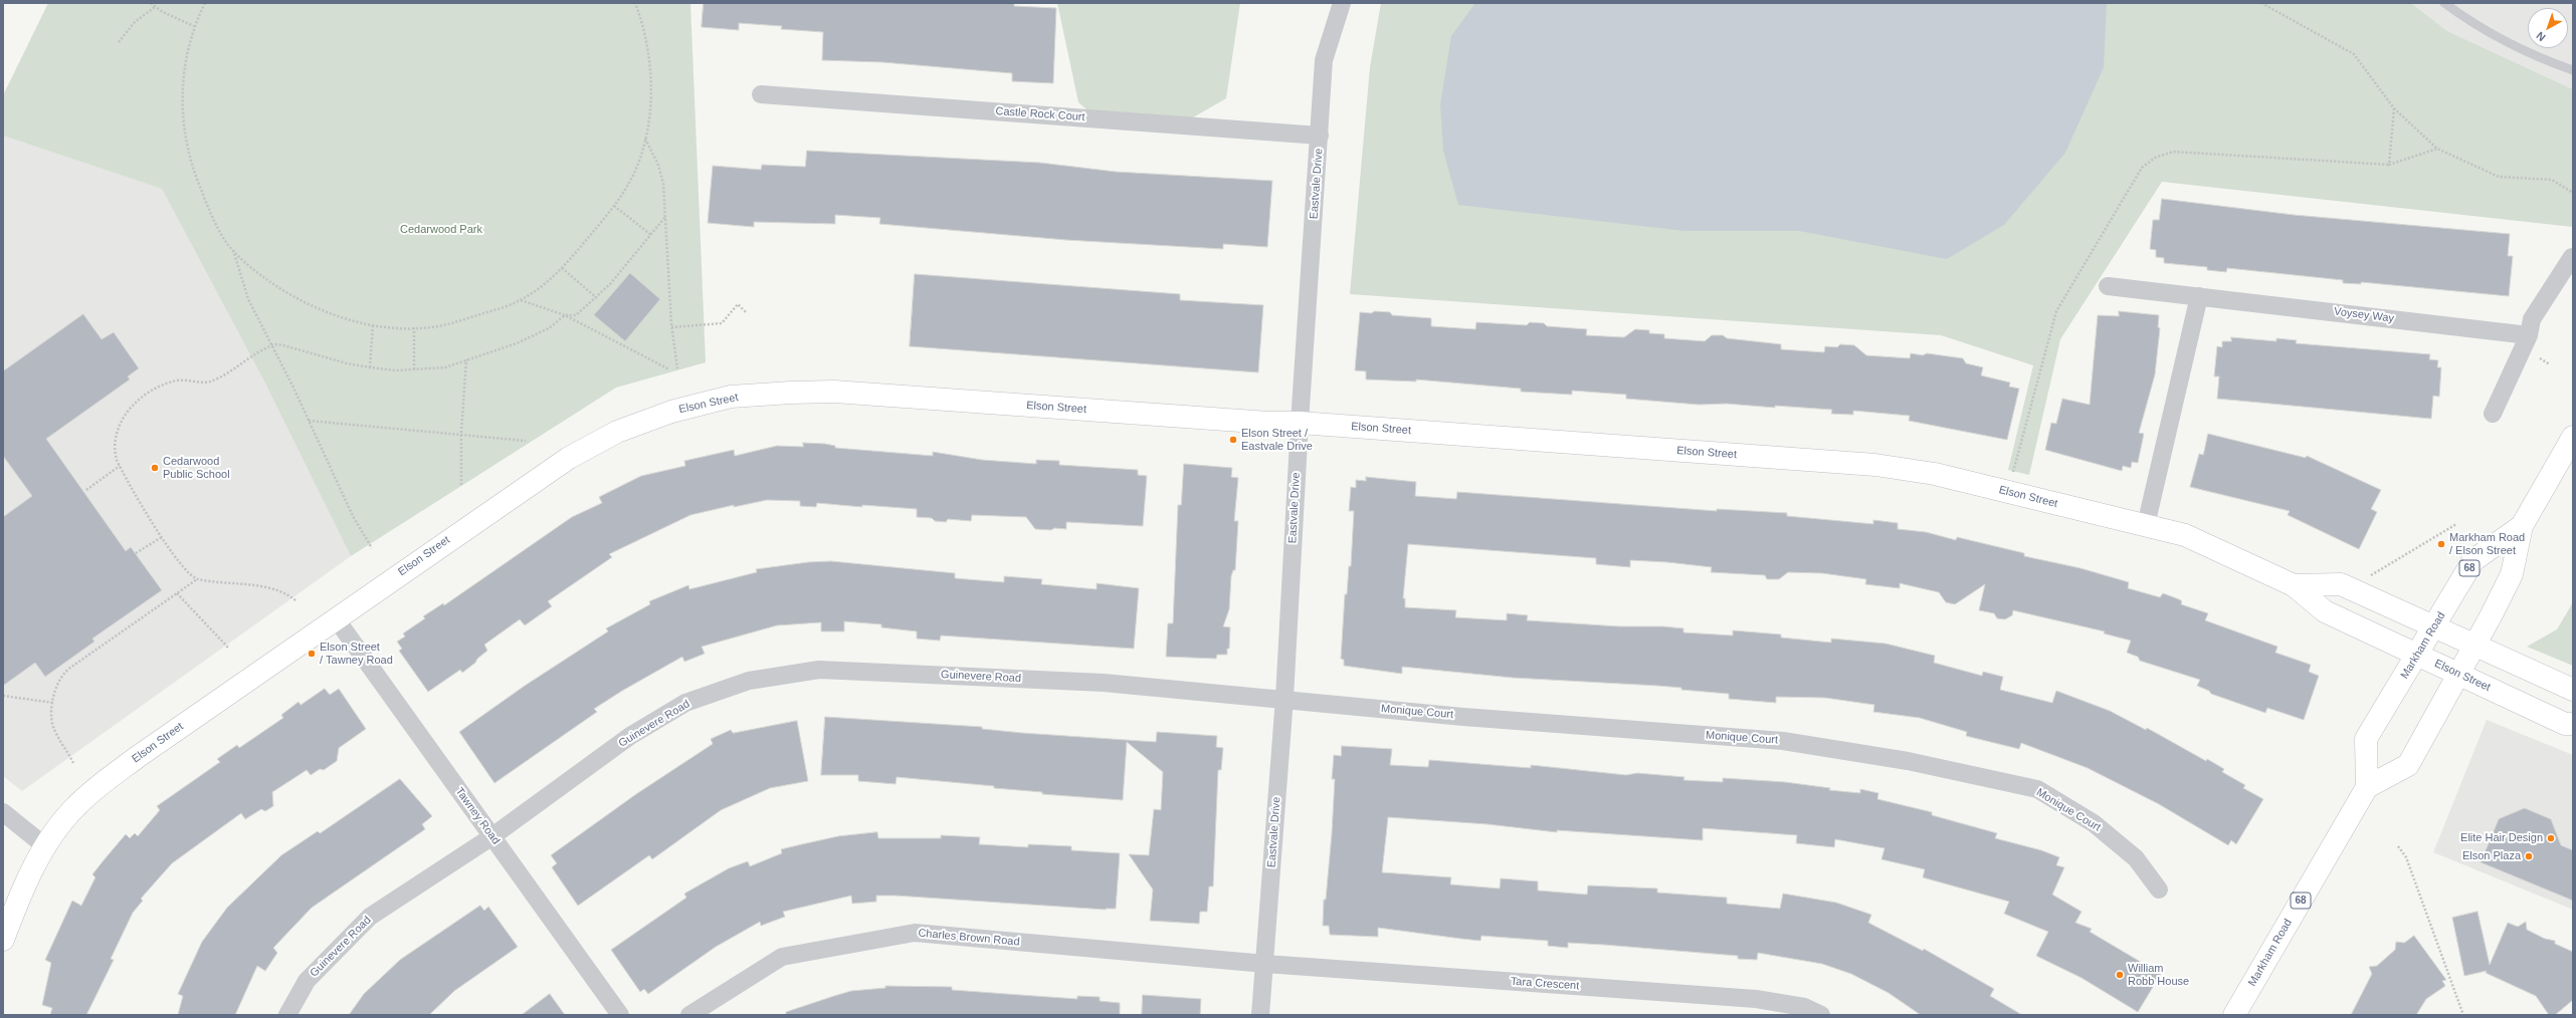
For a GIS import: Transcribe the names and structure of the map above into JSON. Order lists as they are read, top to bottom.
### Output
{
  "streets": {
    "street": [
      "Castle Rock Court",
      "Eastvale Drive",
      "Voysey Way",
      "Elson Street",
      "68",
      "Markham Road",
      "Guinevere Road",
      "Monique Court",
      "Tawney Road",
      "Charles Brown Road",
      "Tara Crescent"
    ]
  },
  "crossings": [
    ["Castle Rock Court", "Eastvale Drive"],
    ["Eastvale Drive", "Elson Street"],
    ["Eastvale Drive", "Guinevere Road"],
    ["Eastvale Drive", "Monique Court"],
    ["Eastvale Drive", "Charles Brown Road"],
    ["Eastvale Drive", "Tara Crescent"],
    ["Elson Street", "Markham Road"],
    ["Elson Street", "Tawney Road"],
    ["Guinevere Road", "Monique Court"],
    ["Guinevere Road", "Tawney Road"],
    ["Charles Brown Road", "Tara Crescent"]
  ],
  "parks": ["Cedarwood Park"],
  "places": [
    "Elson Street / Eastvale Drive",
    "Cedarwood Public School",
    "Markham Road / Elson Street",
    "Elson Street / Tawney Road",
    "Elite Hair Design",
    "Elson Plaza",
    "William Robb House"
  ],
  "north": "bottom left"
}
